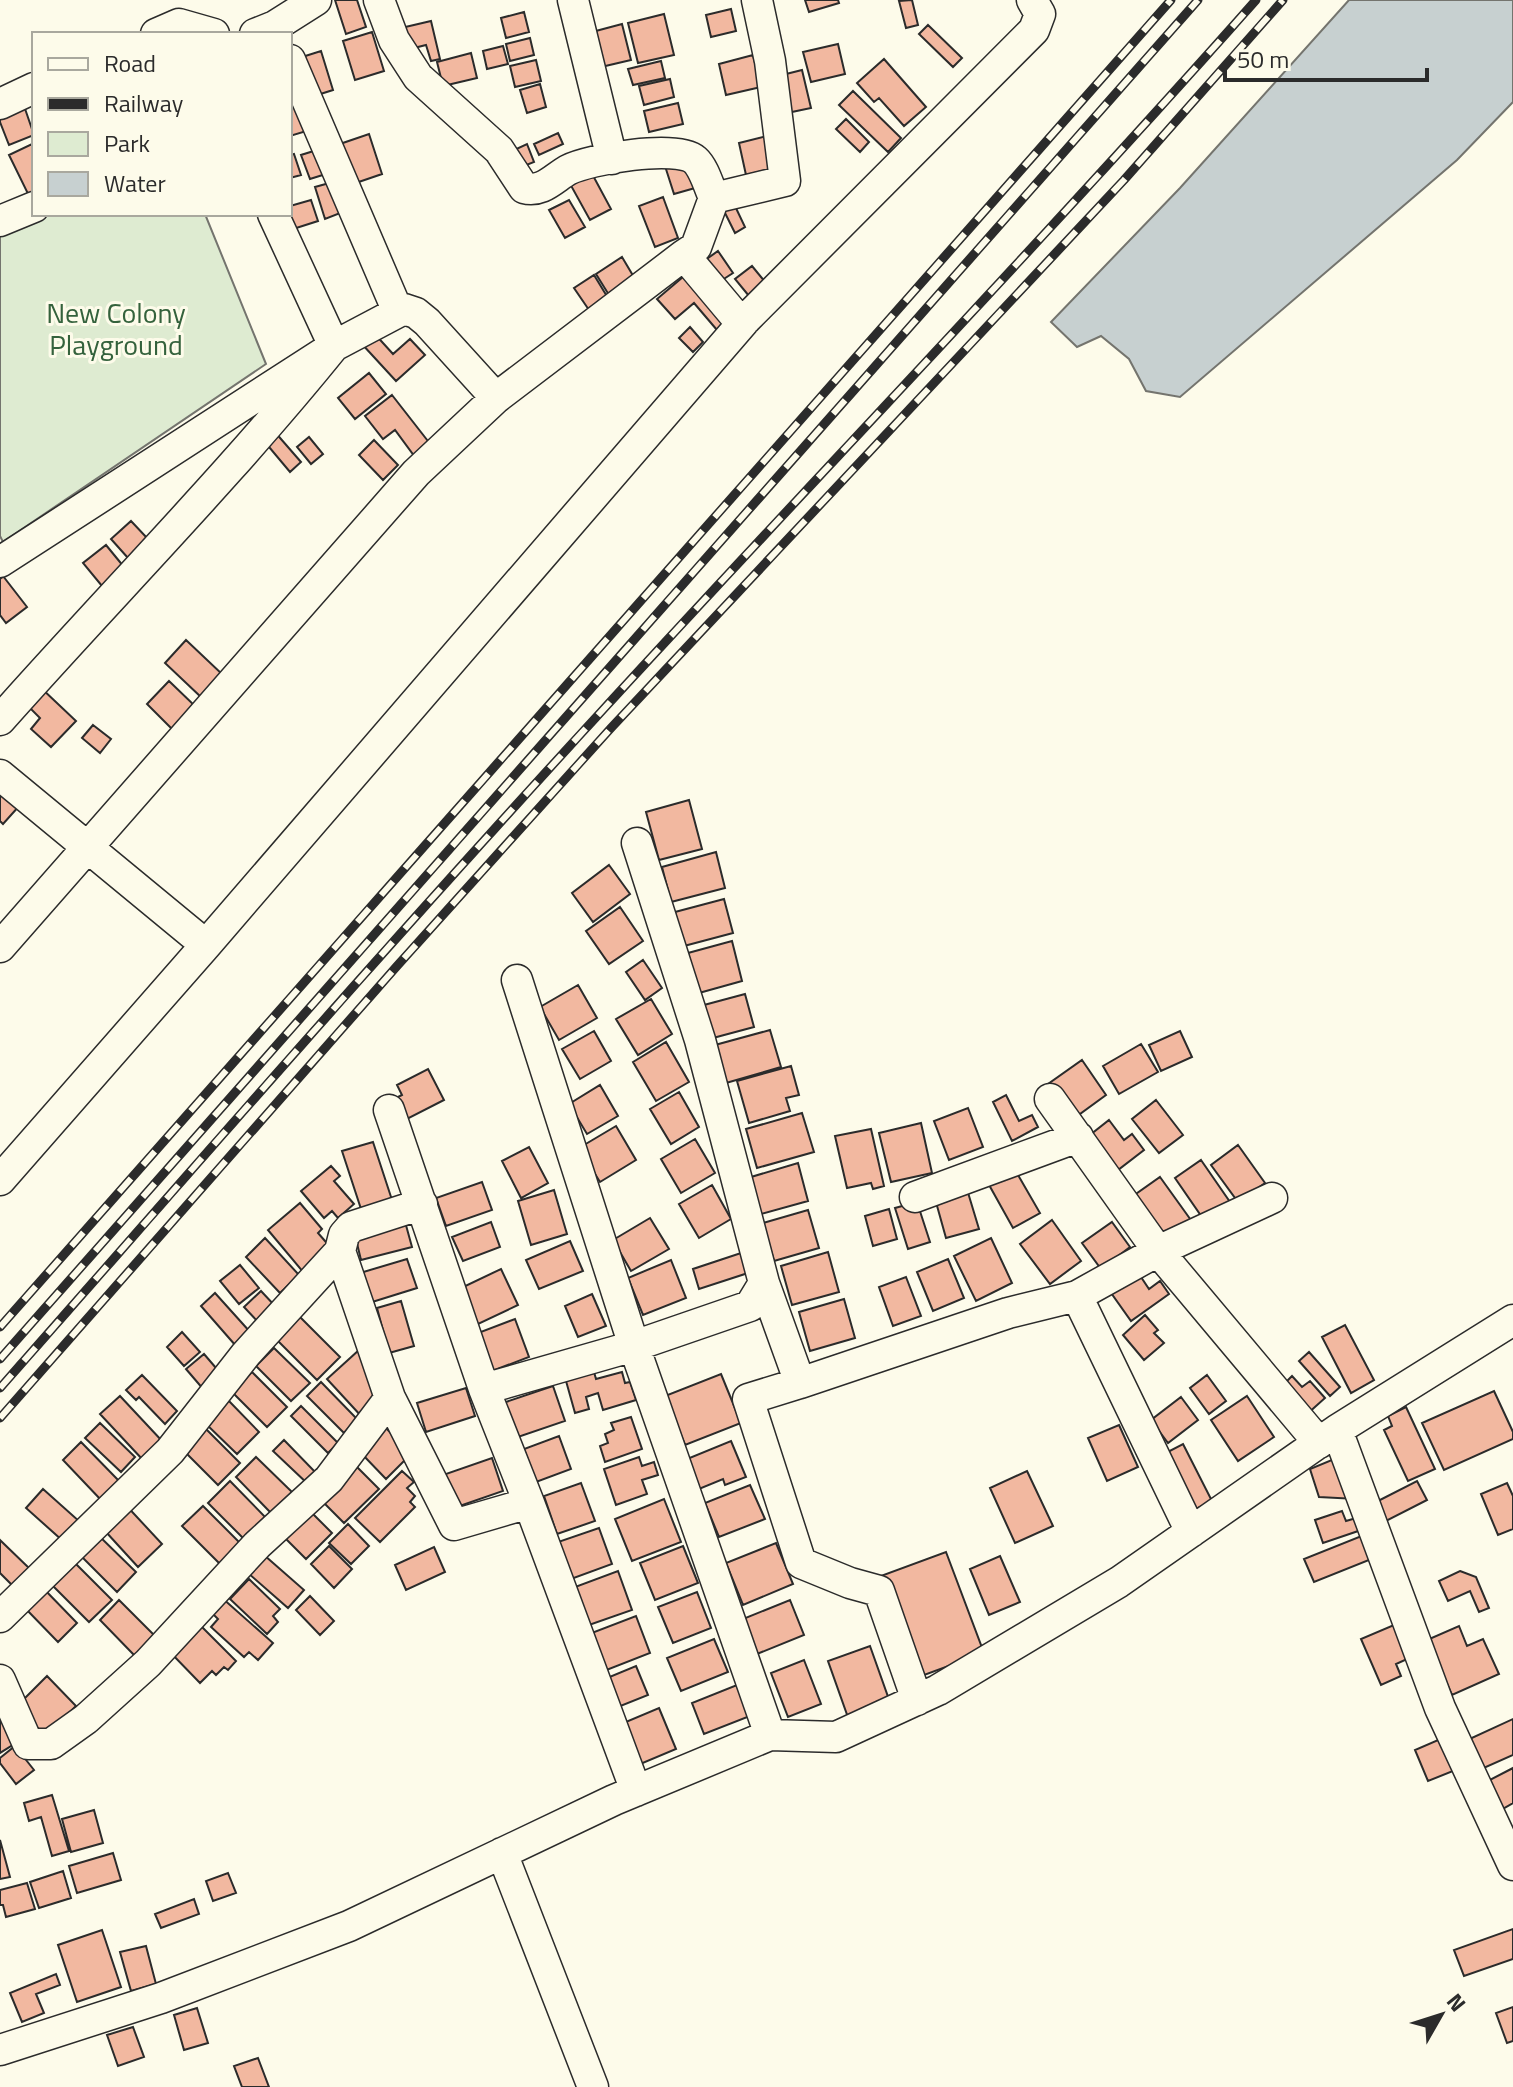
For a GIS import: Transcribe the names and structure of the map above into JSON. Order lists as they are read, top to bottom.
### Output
{
  "parks": ["New Colony Playground"],
  "legend": [
    "Road",
    "Railway",
    "Park",
    "Water"
  ],
  "scale_bar": "50 m",
  "north": "top right"
}
